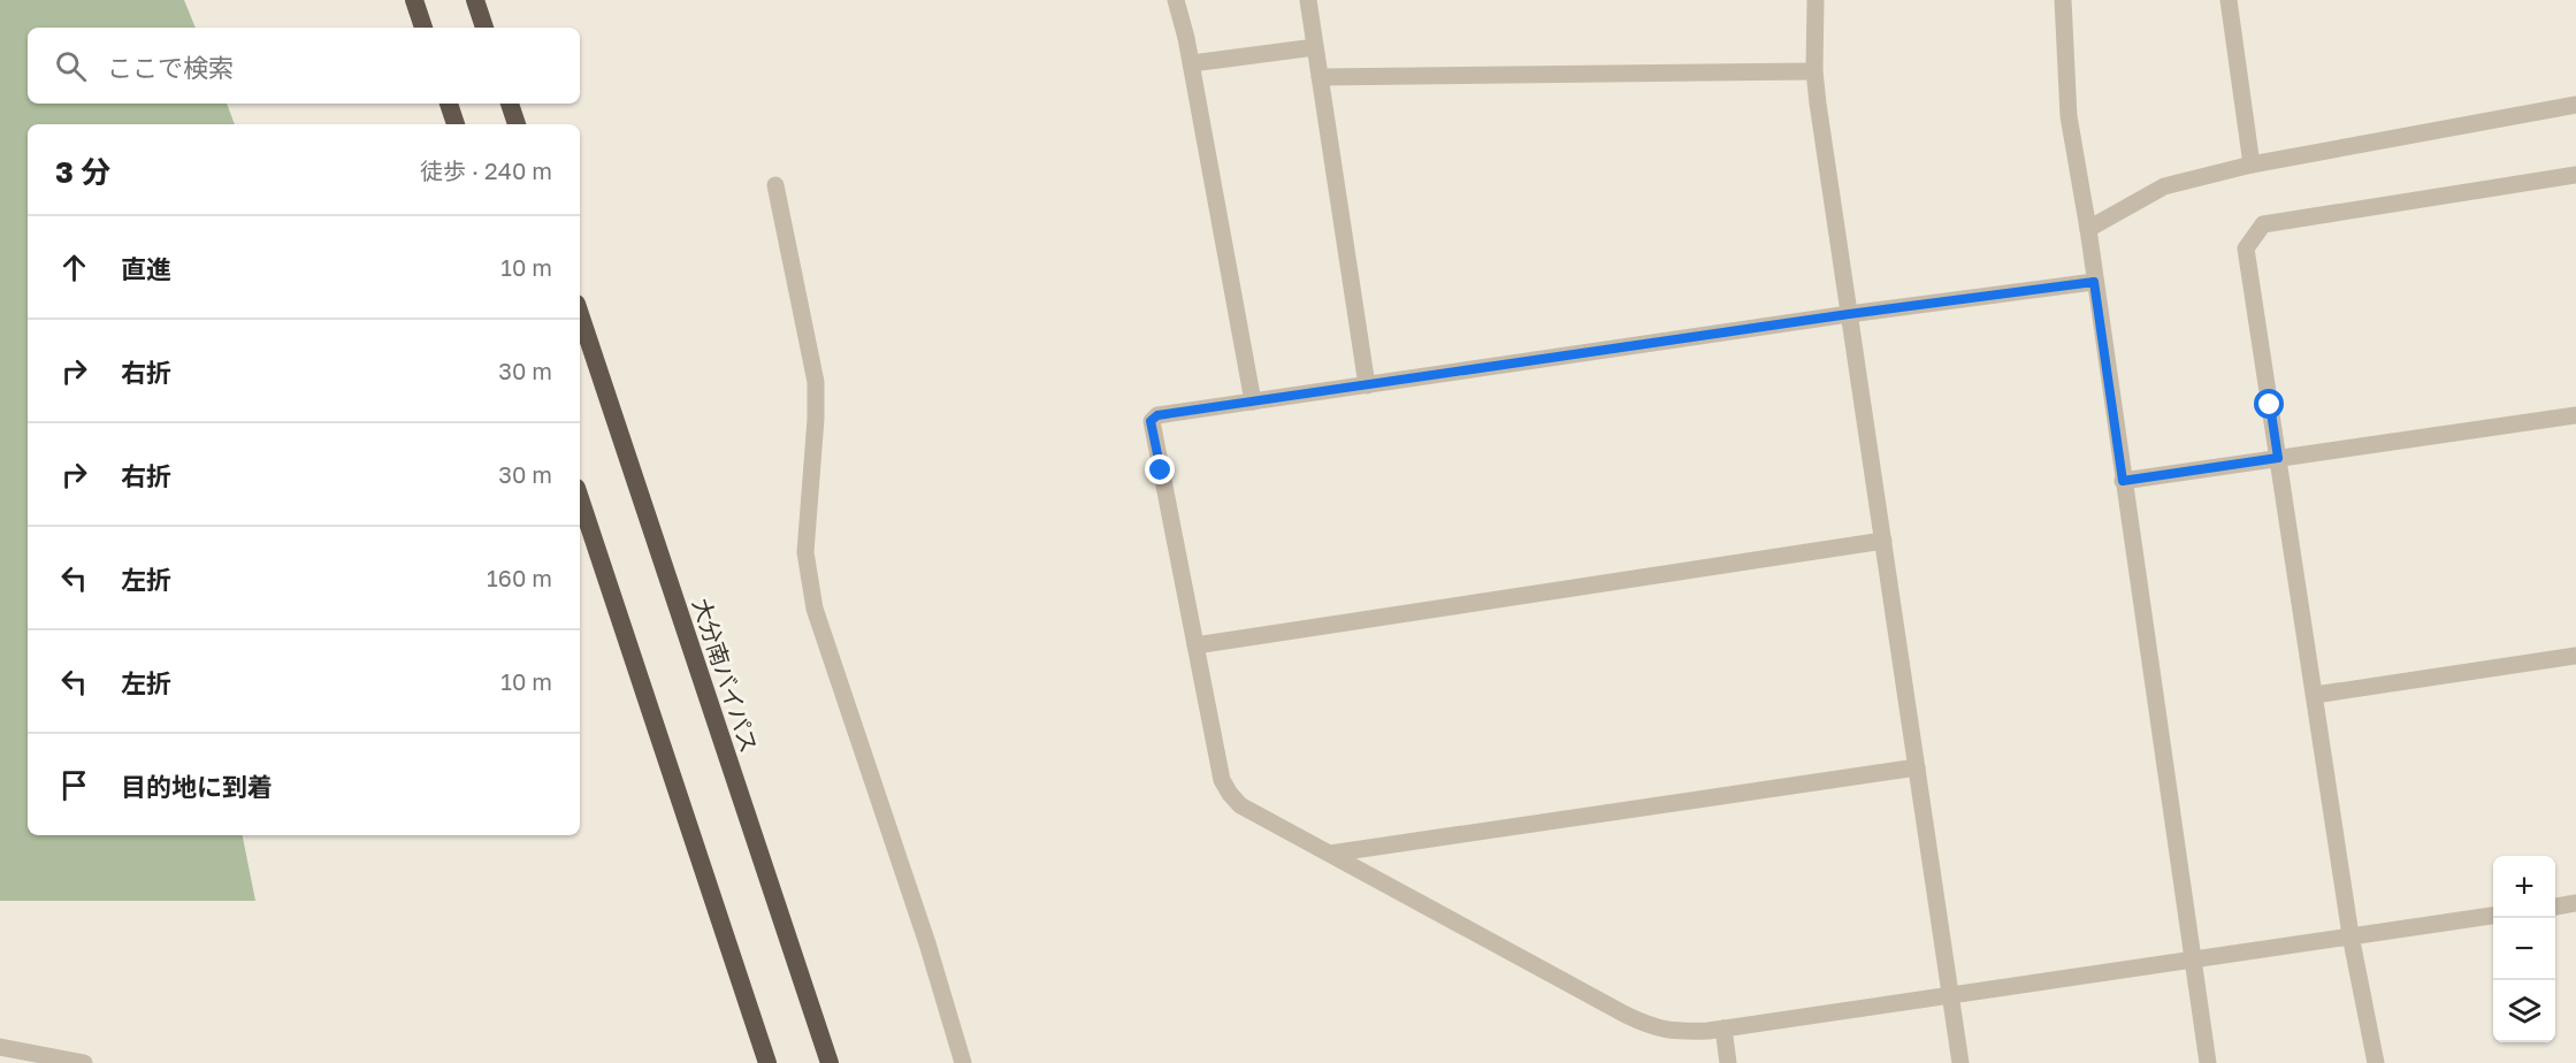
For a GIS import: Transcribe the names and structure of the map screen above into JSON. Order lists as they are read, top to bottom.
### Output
{
  "streets": {
    "highway": ["大分南バイパス"]
  },
  "page": {
    "search": "ここで検索",
    "heading": ["3 分", "徒歩 · 240 m"],
    "list": [
      ["直進", "10 m"],
      ["右折", "30 m"],
      ["右折", "30 m"],
      ["左折", "160 m"],
      ["左折", "10 m"],
      "目的地に到着"
    ],
    "map_buttons": ["+", "−"]
  }
}
